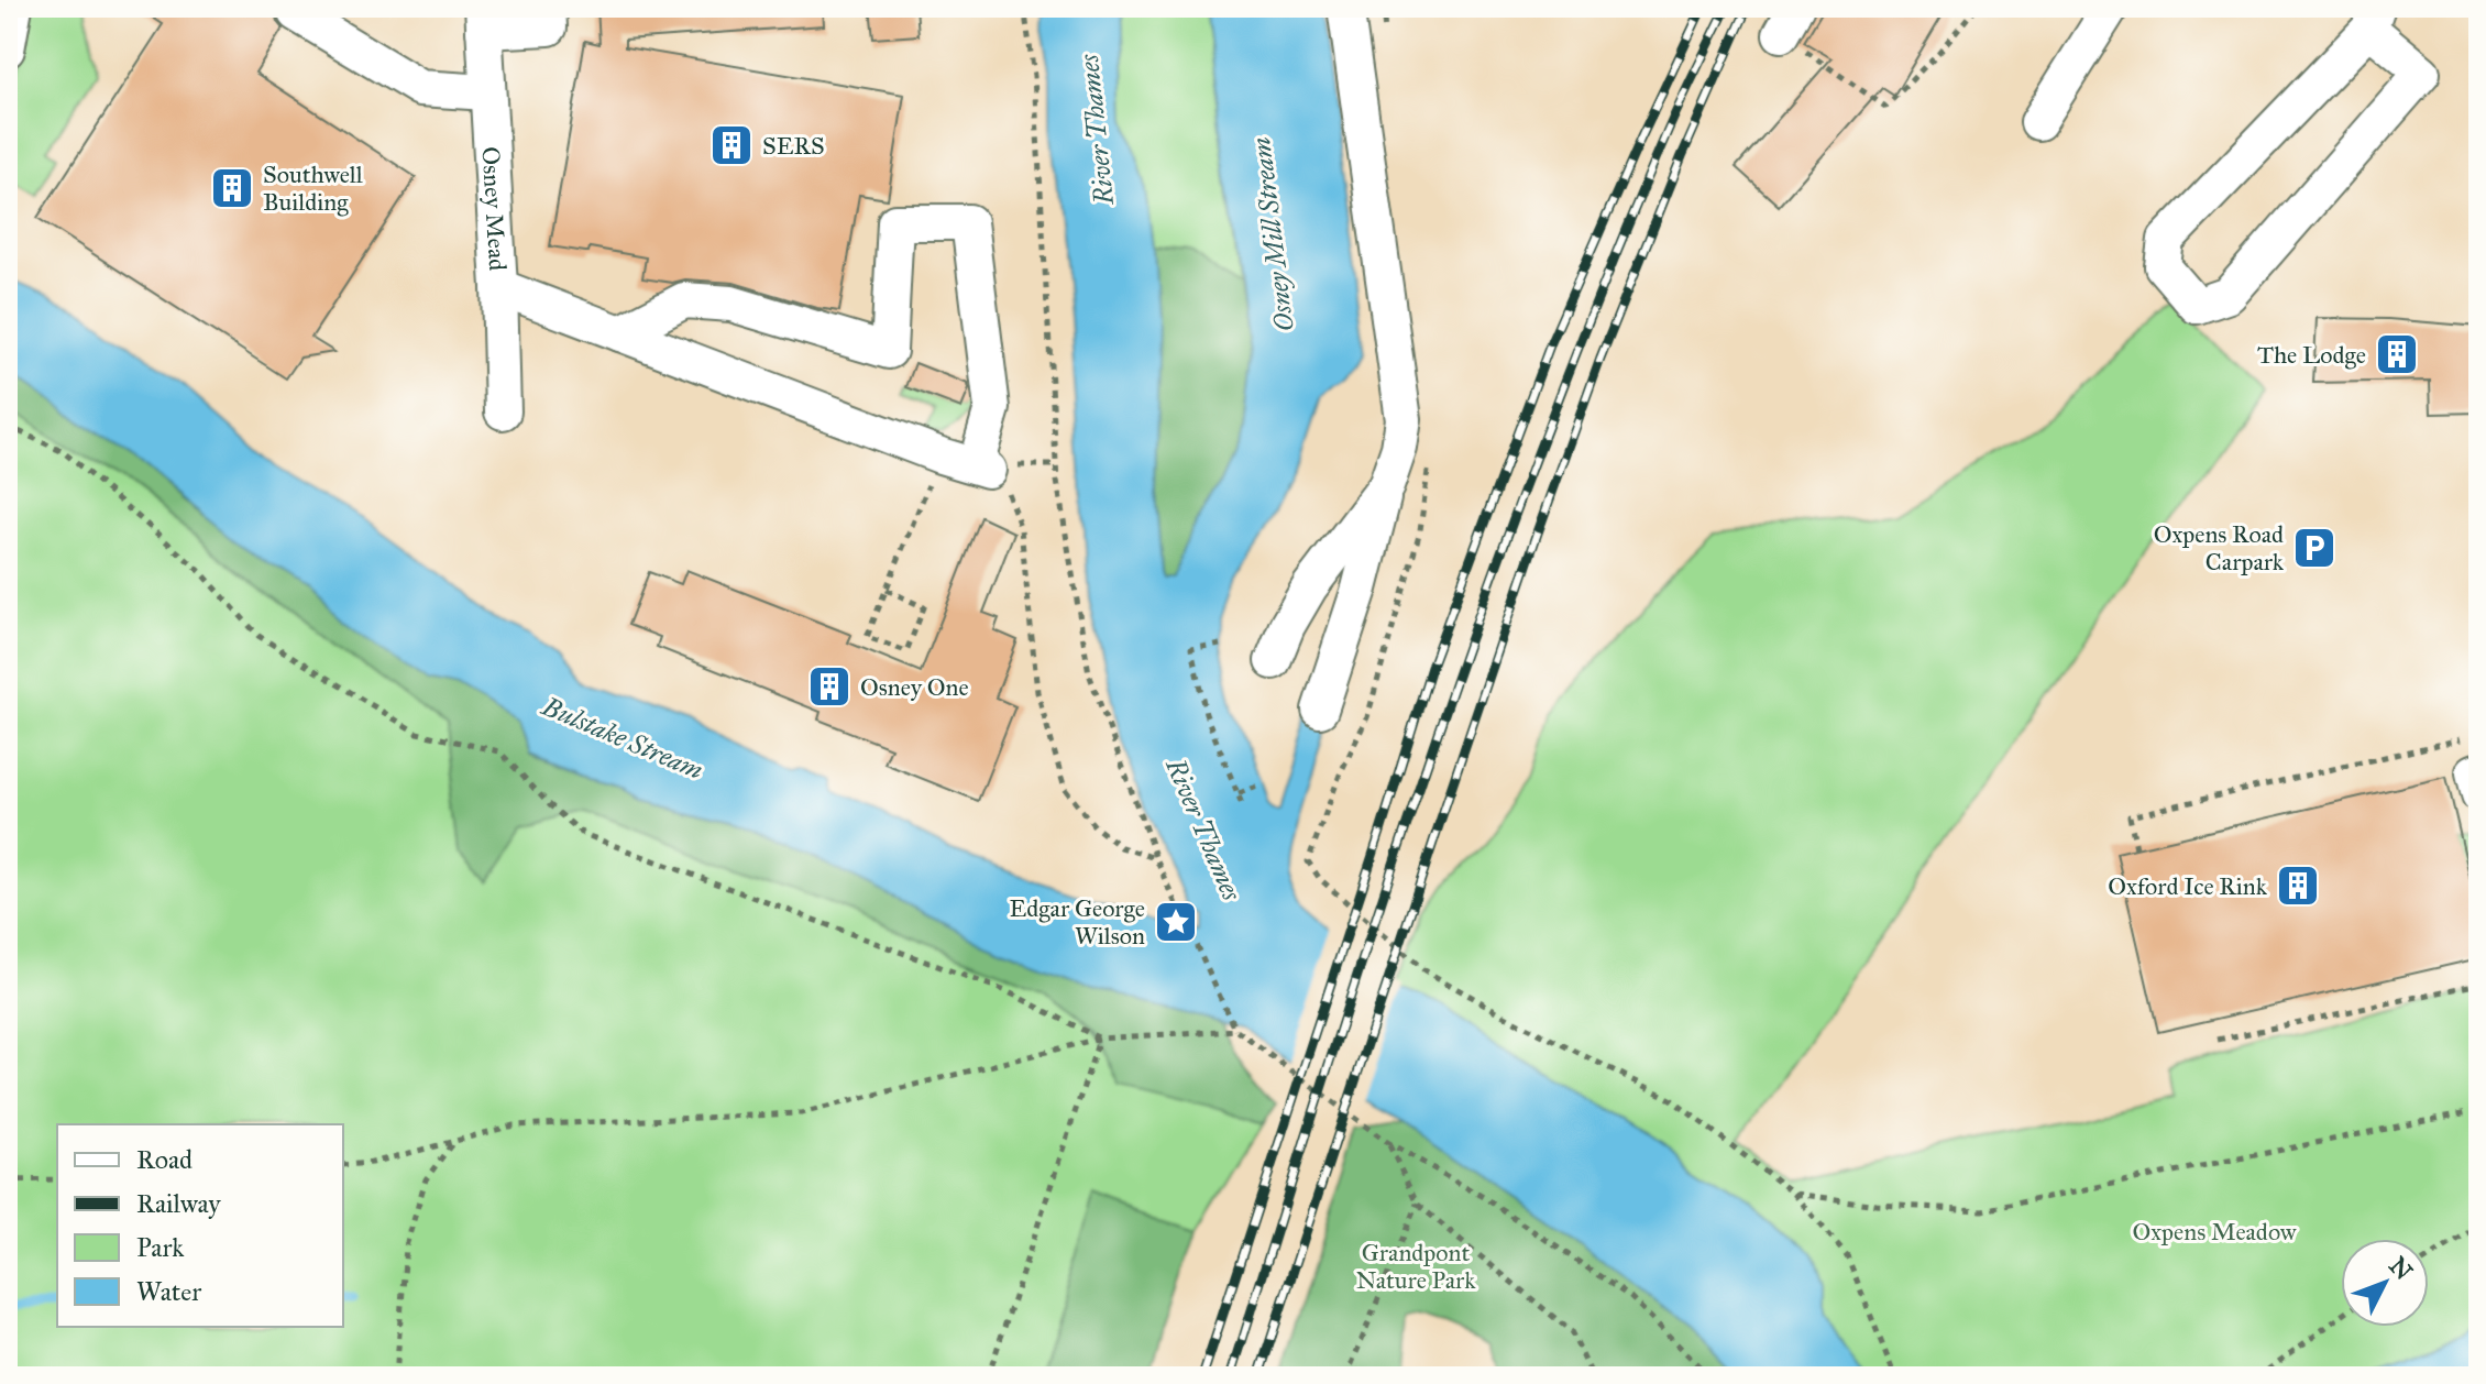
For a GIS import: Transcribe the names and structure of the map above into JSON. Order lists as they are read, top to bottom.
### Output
{
  "streets": {
    "street": ["Osney Mead"]
  },
  "water": ["River Thames", "Osney Mill Stream", "Bulstake Stream"],
  "parks": ["Oxpens Meadow", "Grandpont Nature Park"],
  "places": {
    "building": [
      "SERS",
      "Southwell Building",
      "The Lodge",
      "Osney One",
      "Oxford Ice Rink"
    ],
    "parking": ["Oxpens Road Carpark"],
    "place": ["Edgar George Wilson"]
  },
  "legend": [
    "Road",
    "Railway",
    "Park",
    "Water"
  ],
  "north": "top right"
}
